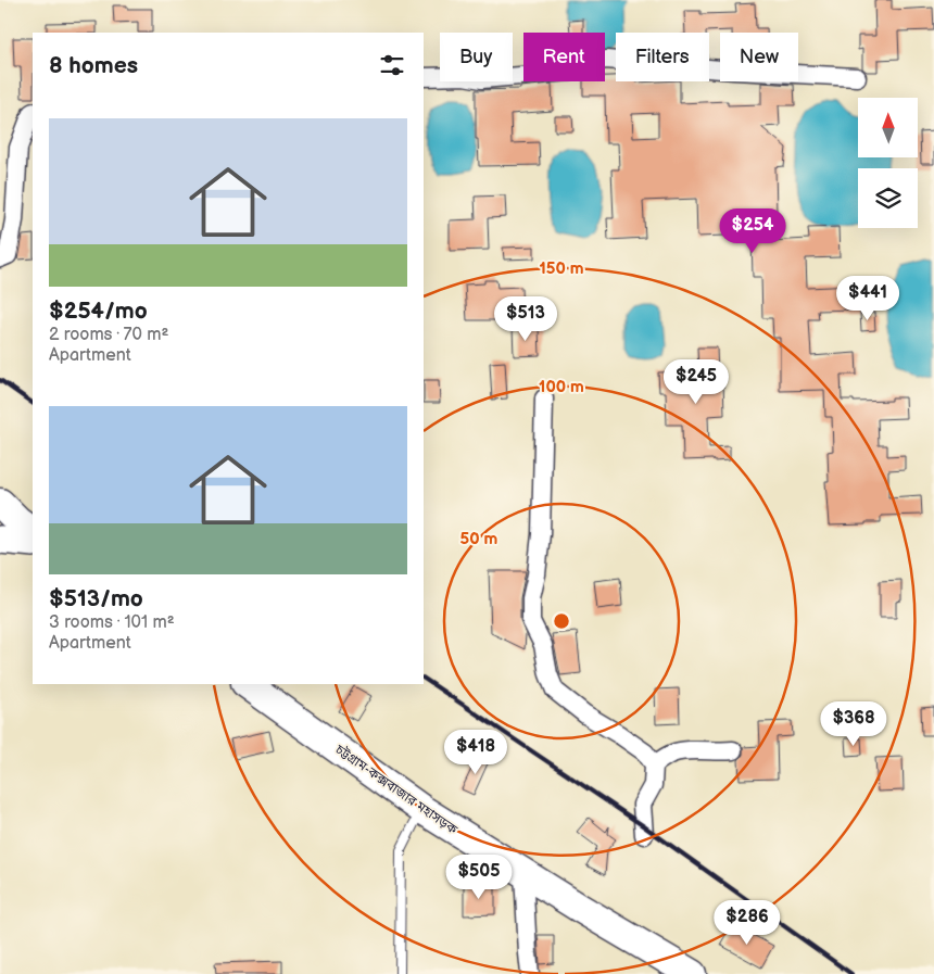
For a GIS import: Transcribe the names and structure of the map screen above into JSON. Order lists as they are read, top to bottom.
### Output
{
  "streets": {
    "highway": ["চট্টগ্রাম-কক্সবাজার মহাসড়ক"]
  },
  "north": "top",
  "page": {
    "chip": [
      "Buy",
      "Rent",
      "Filters",
      "New"
    ],
    "heading": "8 homes",
    "list": [
      {
        "name": "$254/mo",
        "note": "2 rooms · 70 m² · Apartment"
      },
      {
        "name": "$513/mo",
        "note": "3 rooms · 101 m² · Apartment"
      }
    ],
    "price": [
      "$254",
      "$441",
      "$513",
      "$245",
      "$368",
      "$418",
      "$505",
      "$286"
    ]
  },
  "rings": ["150 m", "100 m", "50 m"]
}
